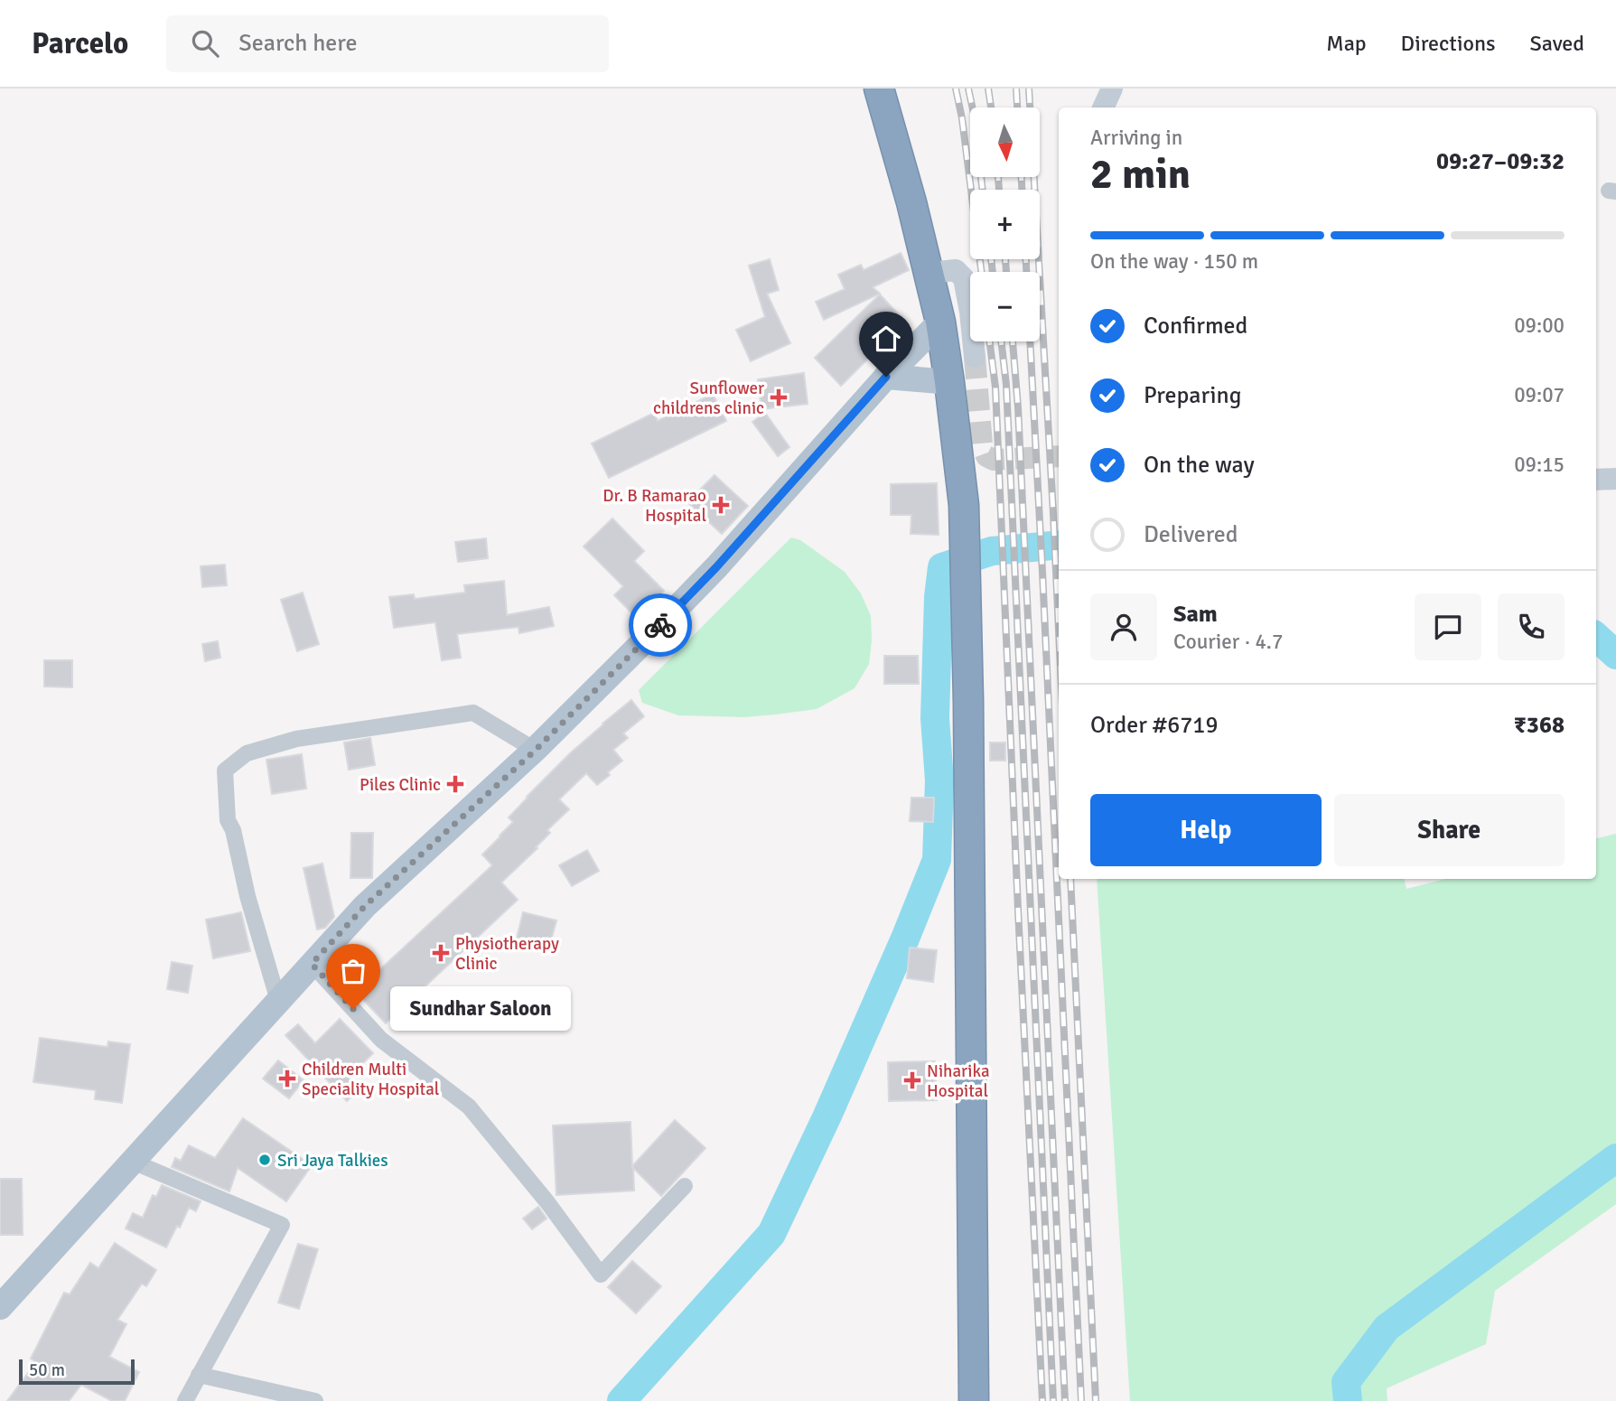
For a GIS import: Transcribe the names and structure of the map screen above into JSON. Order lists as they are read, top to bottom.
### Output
{
  "places": {
    "health": [
      "Sunflower childrens clinic",
      "Dr. B Ramarao Hospital",
      "Piles Clinic",
      "Physiotherapy Clinic",
      "Children Multi Speciality Hospital",
      "Niharika Hospital"
    ],
    "other": ["Sundhar Saloon", "Sri Jaya Talkies"]
  },
  "scale_bar": "50 m",
  "north": "bottom",
  "page": {
    "header": "Parcelo",
    "search": "Search here",
    "nav": ["Map", "Directions", "Saved"],
    "map_buttons": ["+", "−"],
    "heading": ["2 min", "Arriving in", "09:27–09:32"],
    "panel": [
      "Sam",
      "Courier · 4.7",
      "Order #6719",
      "₹368"
    ],
    "bar": "On the way · 150 m",
    "list": [
      ["Confirmed", "09:00"],
      ["Preparing", "09:07"],
      ["On the way", "09:15"],
      "Delivered"
    ],
    "buttons": ["Help", "Share"],
    "bubble": "Sundhar Saloon",
    "scale": "50 m"
  }
}
